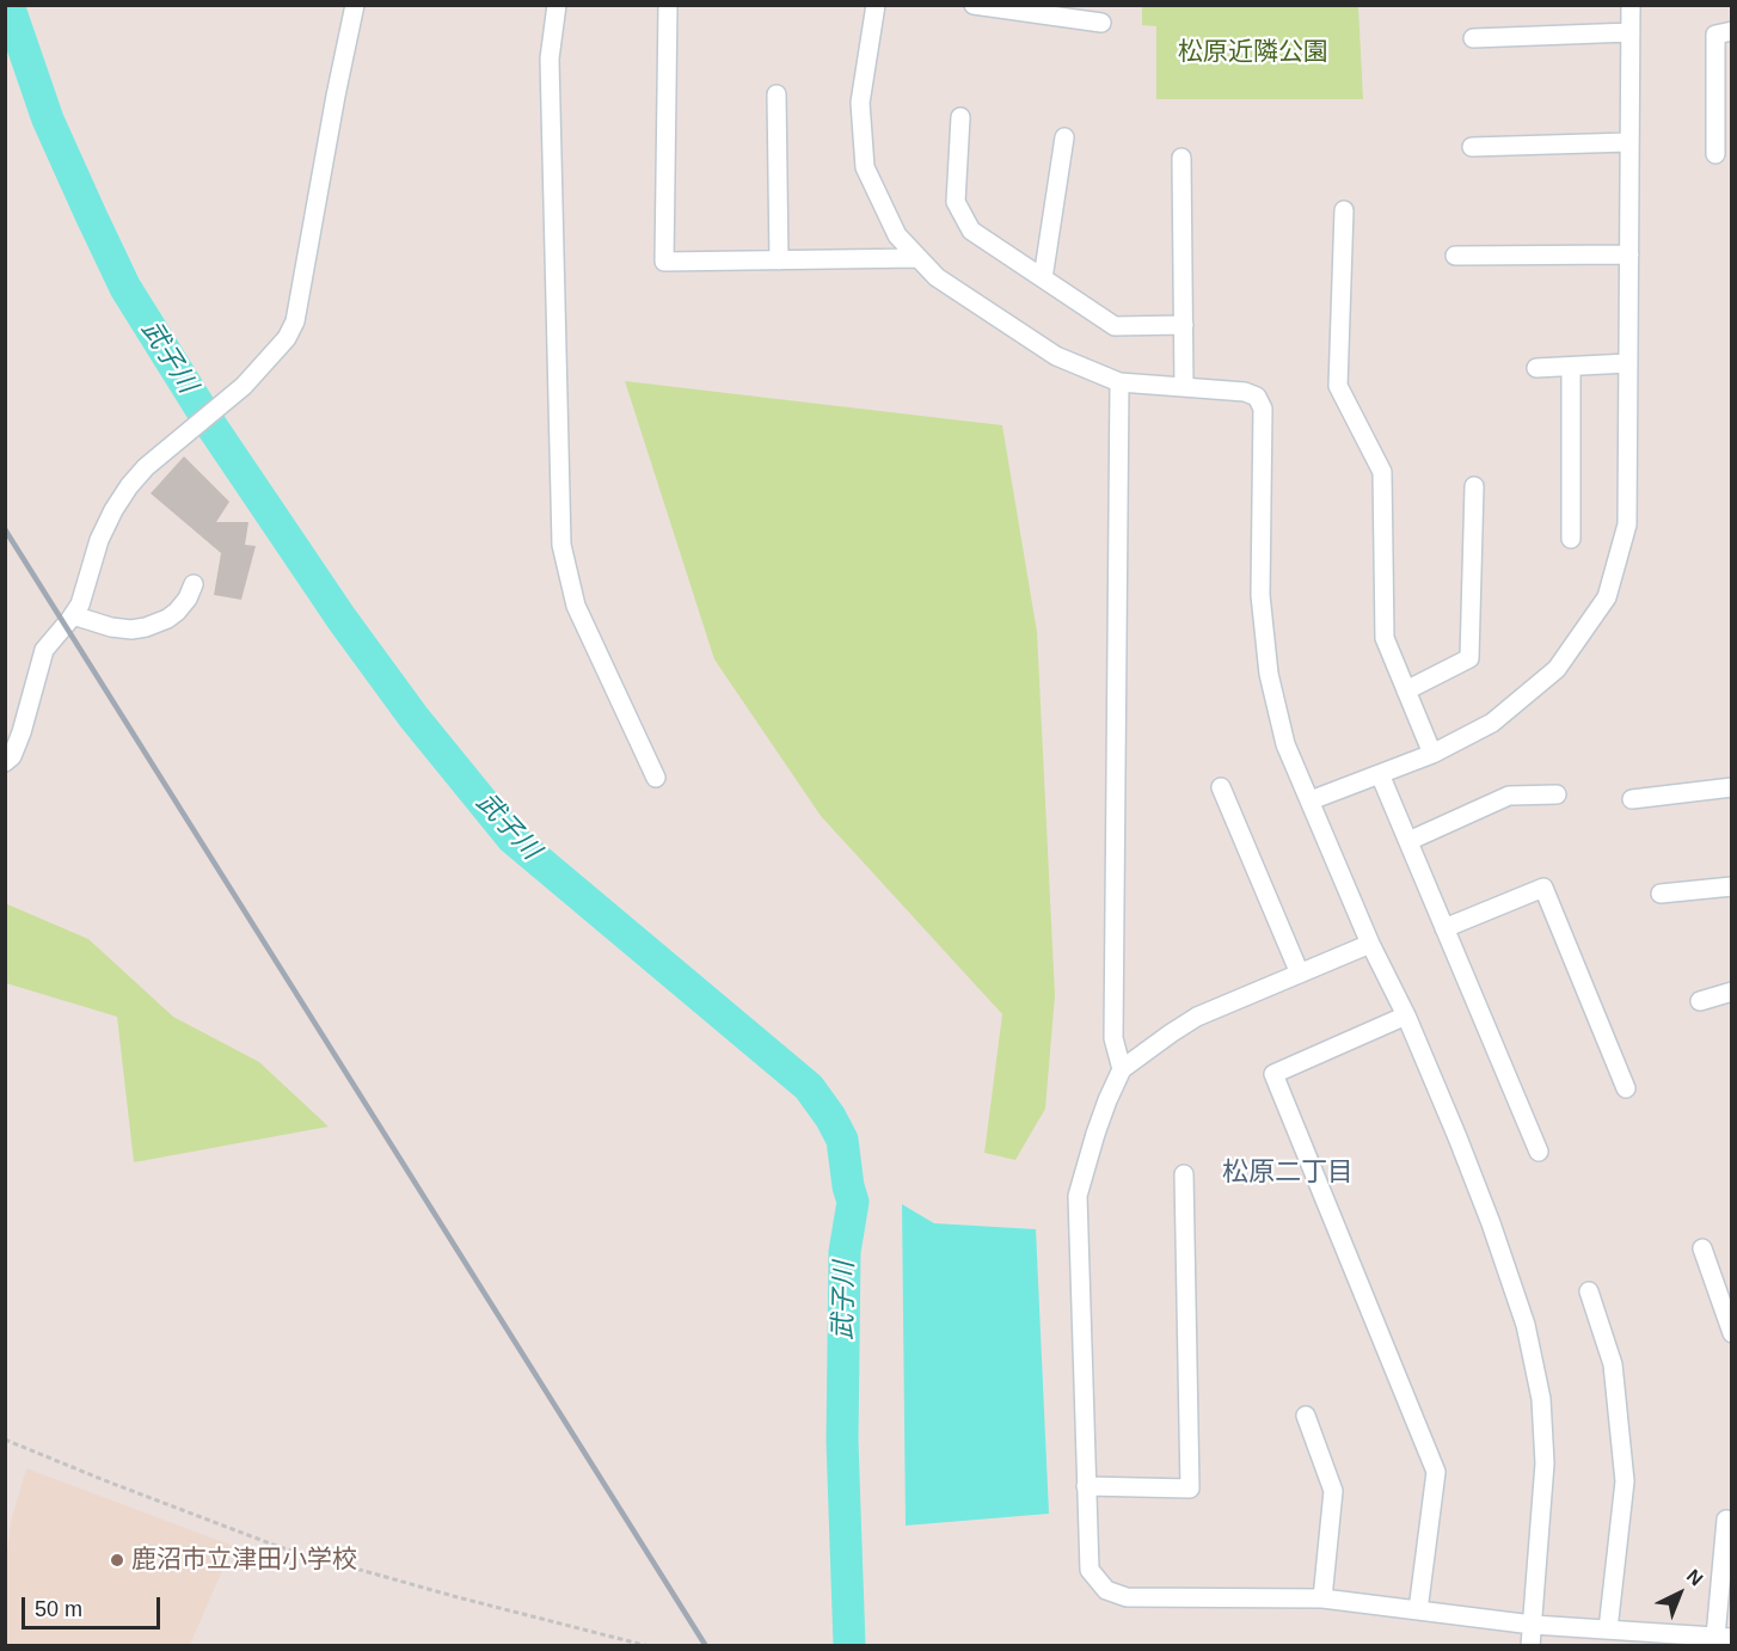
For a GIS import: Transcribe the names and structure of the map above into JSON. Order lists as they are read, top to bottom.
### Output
{
  "districts": ["松原二丁目"],
  "water": ["武子川"],
  "parks": ["松原近隣公園"],
  "places": ["鹿沼市立津田小学校"],
  "scale_bar": "50 m",
  "north": "top right"
}
